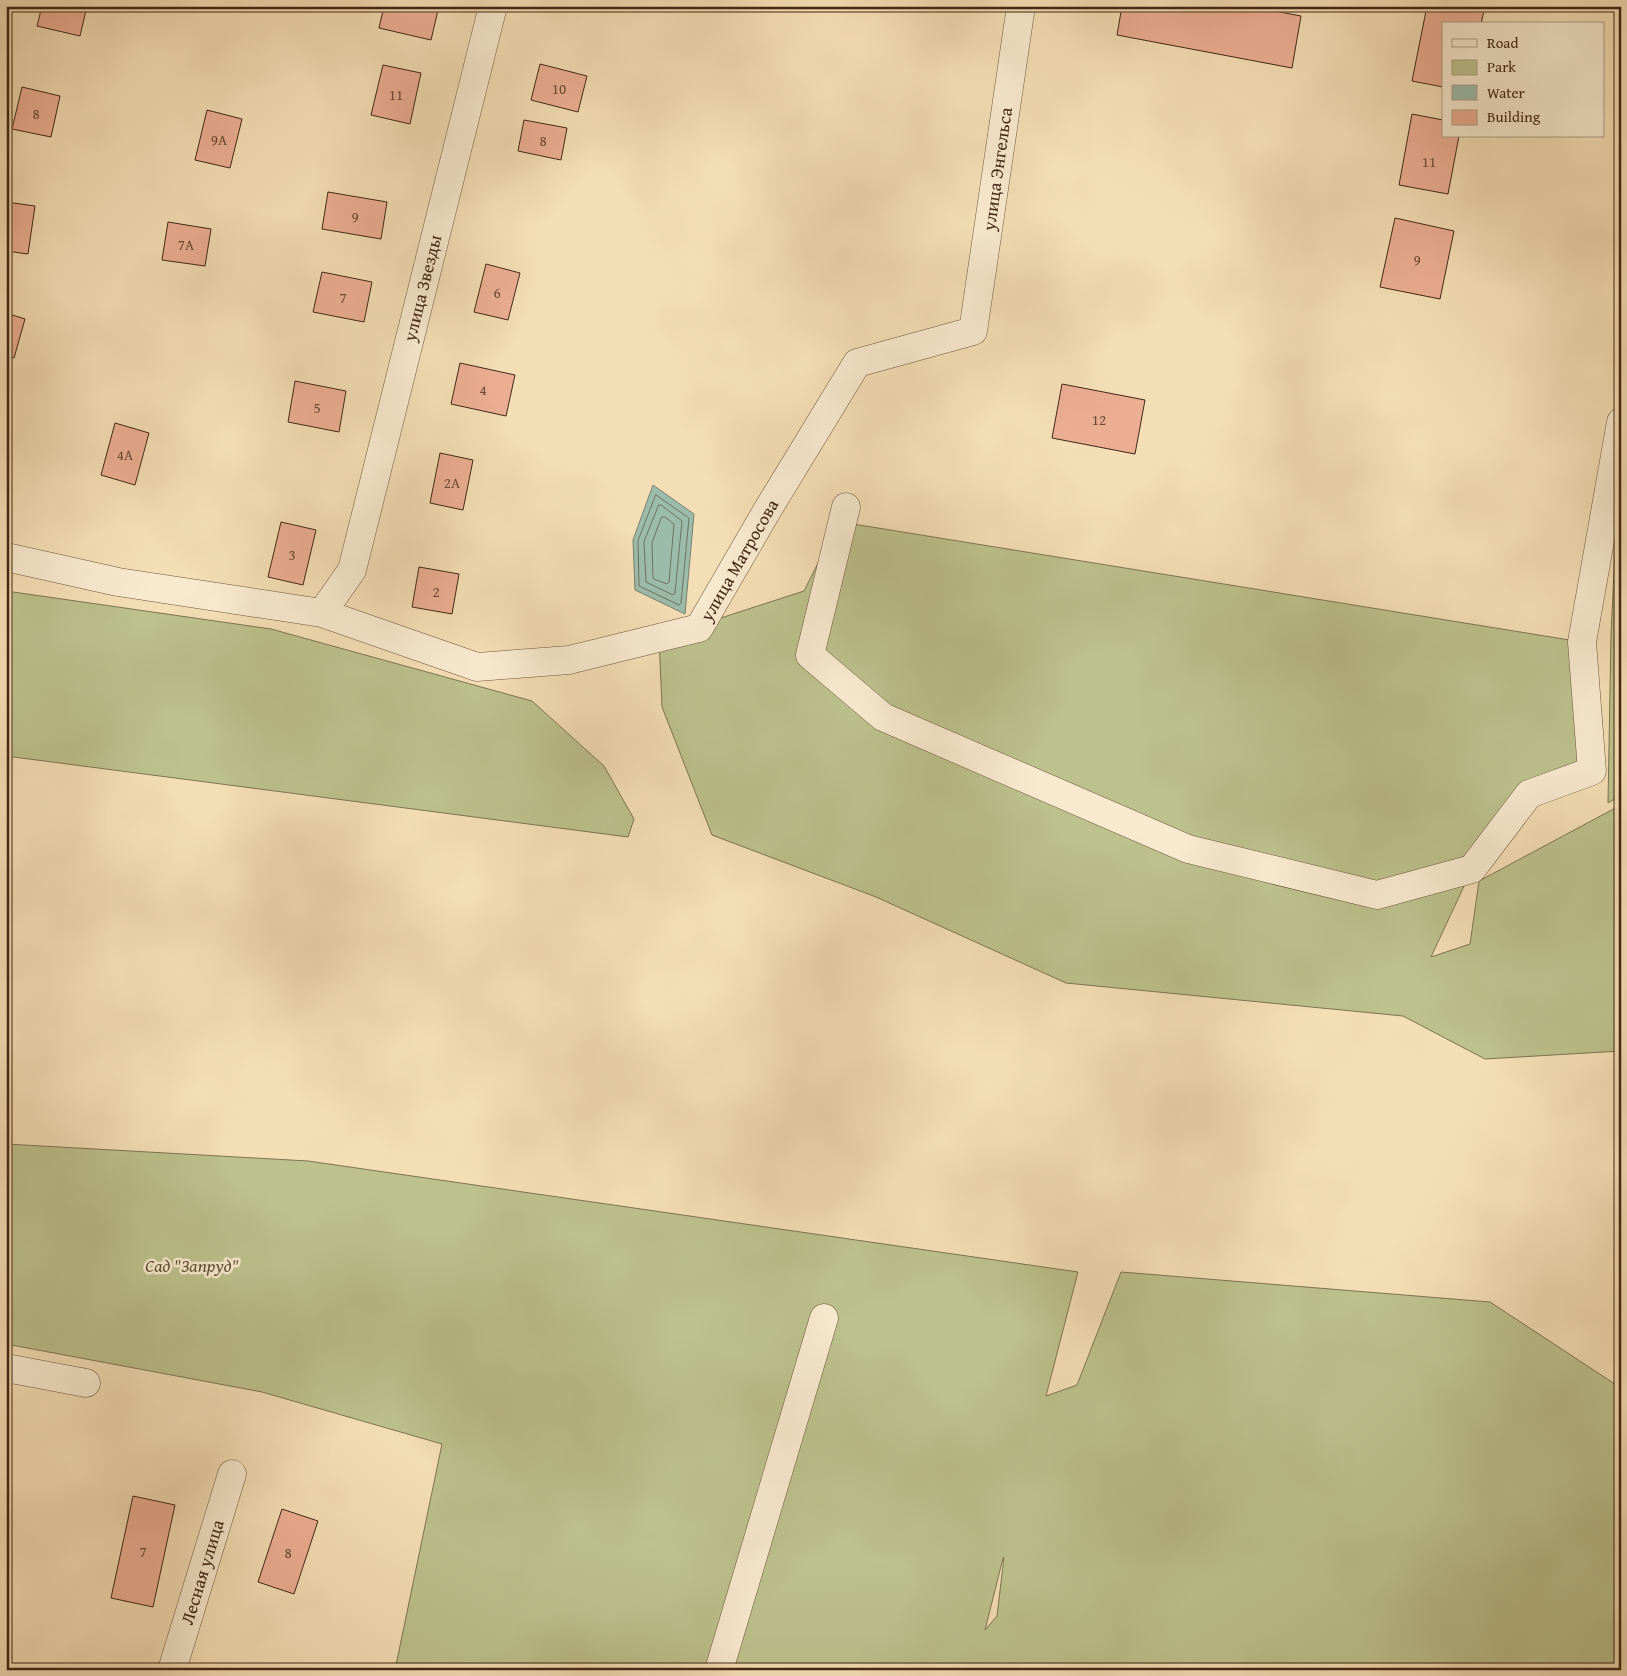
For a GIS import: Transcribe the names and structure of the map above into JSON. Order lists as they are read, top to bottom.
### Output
{
  "streets": {
    "street": [
      "улица Энгельса",
      "улица Звезды",
      "улица Матросова",
      "Лесная улица"
    ]
  },
  "crossings": [
    ["улица Энгельса", "улица Матросова"],
    ["улица Звезды", "улица Матросова"]
  ],
  "parks": ["Сад \"Запруд\""],
  "house_numbers": [
    "10",
    "11",
    "8",
    "9А",
    "8",
    "11",
    "9",
    "7А",
    "9",
    "6",
    "7",
    "4",
    "5",
    "12",
    "4А",
    "2А",
    "3",
    "2",
    "7",
    "8"
  ],
  "legend": [
    "Road",
    "Park",
    "Water",
    "Building"
  ]
}
